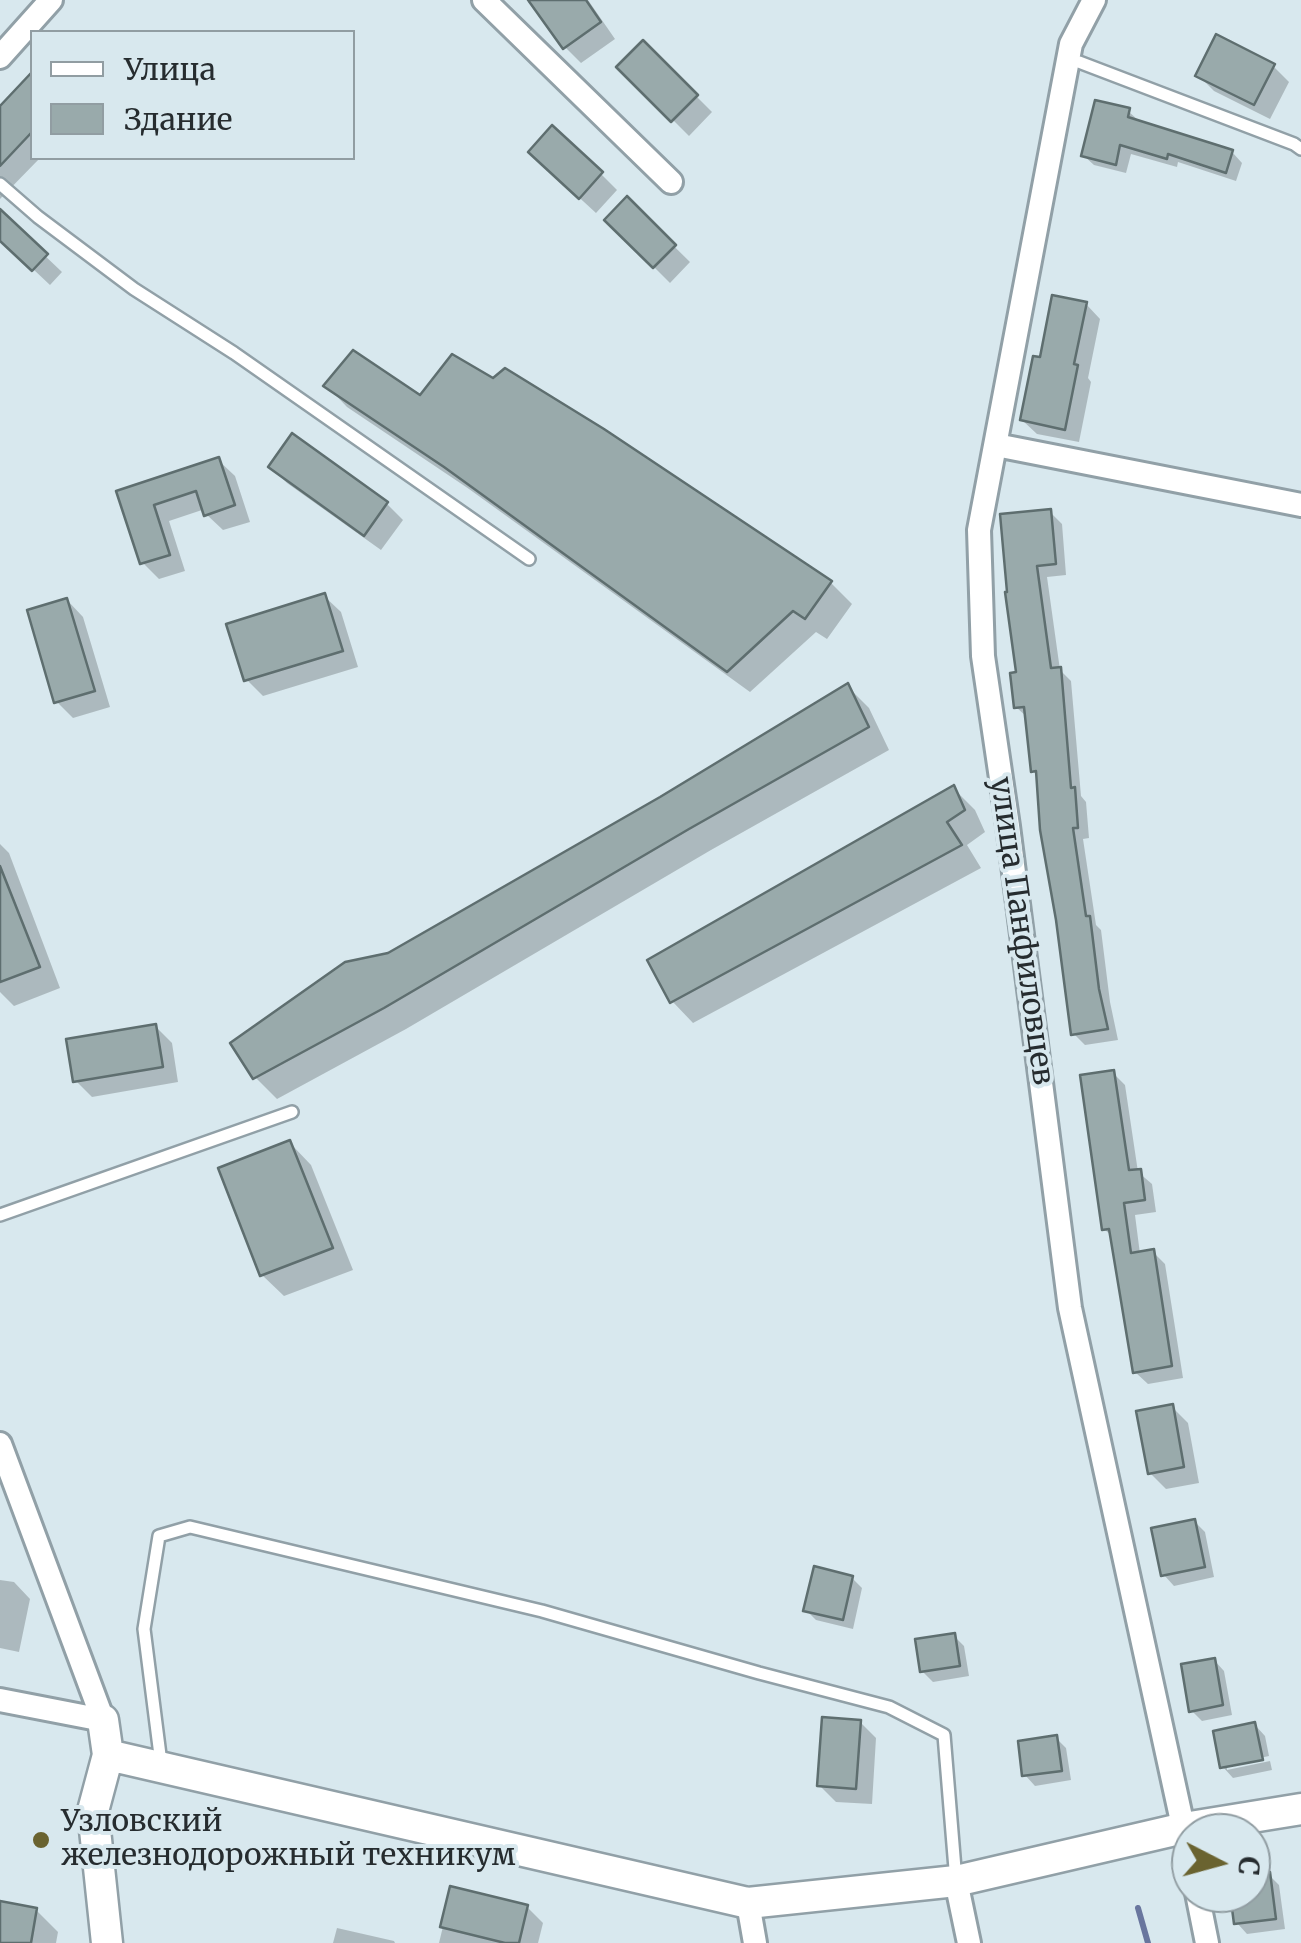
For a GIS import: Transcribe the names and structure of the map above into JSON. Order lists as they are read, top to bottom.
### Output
{
  "streets": {
    "street": ["улица Панфиловцев"]
  },
  "places": ["Узловский железнодорожный техникум"],
  "legend": ["Улица", "Здание"],
  "north": "right"
}
